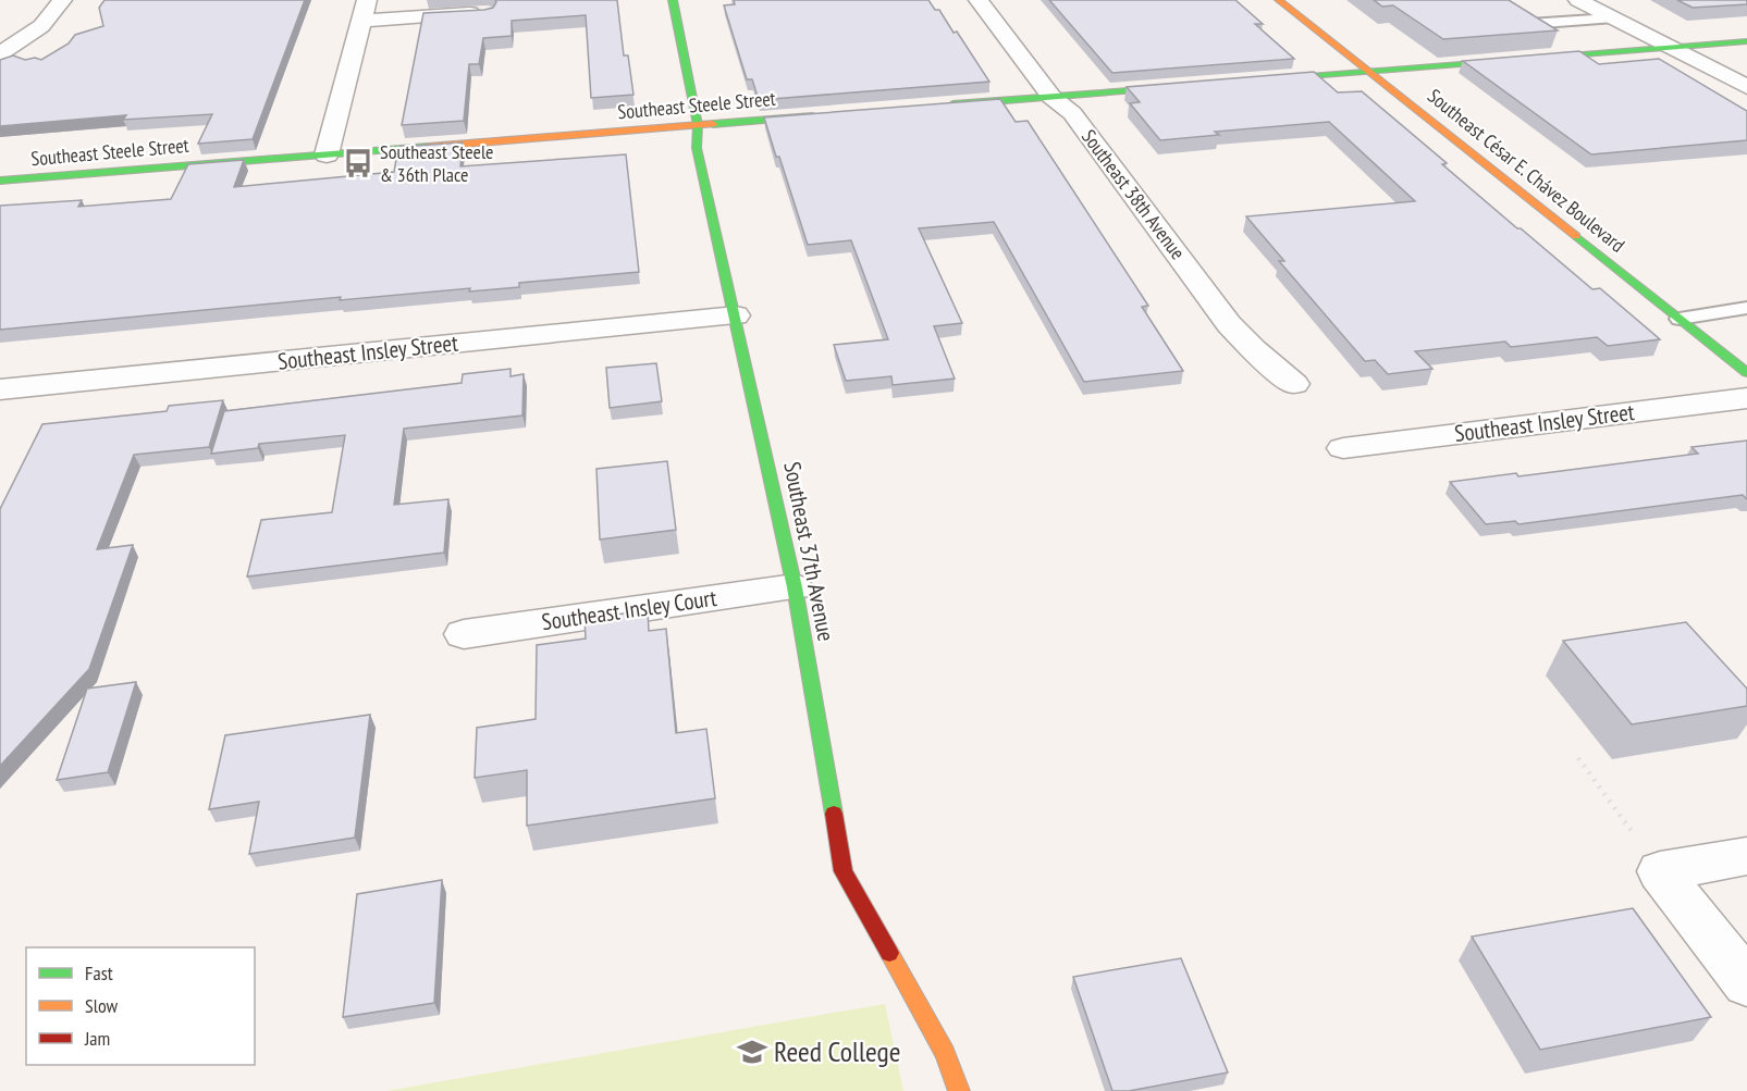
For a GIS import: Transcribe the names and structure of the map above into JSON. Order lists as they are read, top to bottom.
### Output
{
  "streets": {
    "street": [
      "Southeast Steele Street",
      "Southeast César E. Chávez Boulevard",
      "Southeast 38th Avenue",
      "Southeast Insley Street",
      "Southeast 37th Avenue",
      "Southeast Insley Court"
    ]
  },
  "crossings": [
    ["Southeast Steele Street", "Southeast 37th Avenue"],
    ["Southeast Insley Street", "Southeast 37th Avenue"],
    ["Southeast 37th Avenue", "Southeast Insley Court"]
  ],
  "places": {
    "bus stop": ["Southeast Steele & 36th Place"],
    "school or university": ["Reed College"]
  },
  "legend": ["Fast", "Slow", "Jam"]
}
